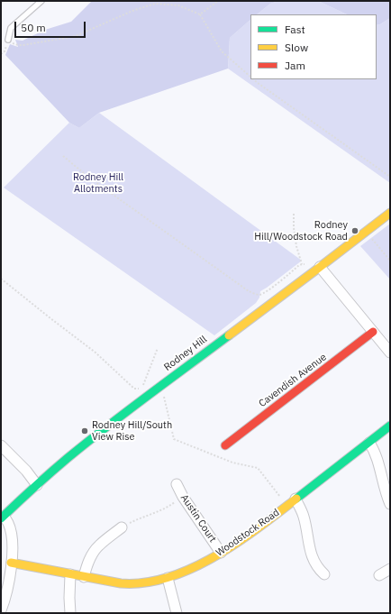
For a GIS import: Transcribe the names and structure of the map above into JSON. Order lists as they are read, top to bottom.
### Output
{
  "streets": {
    "street": [
      "Rodney Hill",
      "Cavendish Avenue",
      "Austin Court",
      "Woodstock Road"
    ]
  },
  "crossings": [
    ["Austin Court", "Woodstock Road"]
  ],
  "parks": ["Rodney Hill Allotments"],
  "places": ["Rodney Hill/Woodstock Road", "Rodney Hill/South View Rise"],
  "legend": ["Fast", "Slow", "Jam"],
  "scale_bar": "50 m"
}
